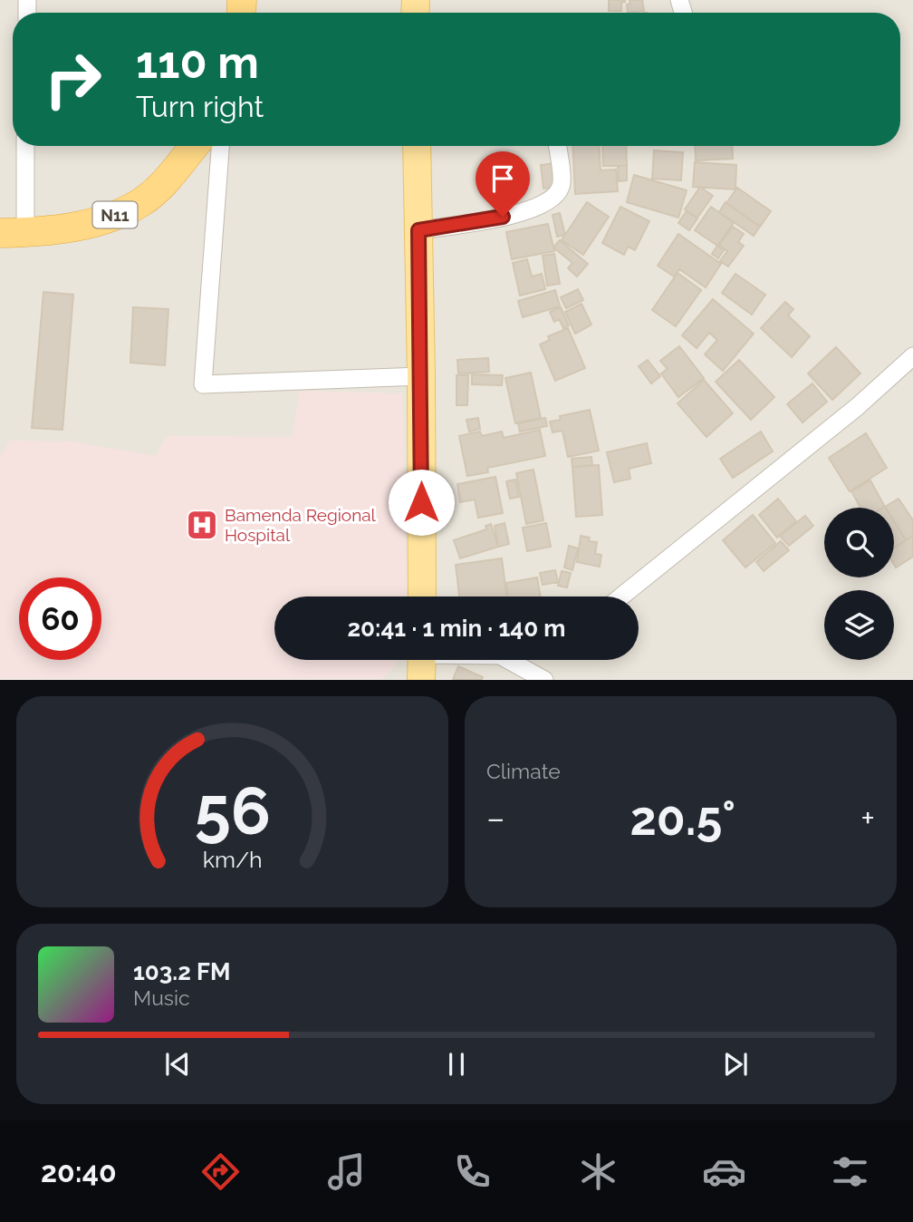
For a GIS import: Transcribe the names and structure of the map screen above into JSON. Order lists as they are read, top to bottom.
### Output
{
  "streets": {
    "highway": ["N11"]
  },
  "places": {
    "hospital": ["Bamenda Regional Hospital"]
  },
  "page": {
    "turn": ["110 m", "Turn right"],
    "limit": "60",
    "trip": "20:41 · 1 min · 140 m",
    "tile": "Climate",
    "heat": ["−", "20.5°", "+"],
    "song": ["103.2 FM", "Music"],
    "tabs": "20:40",
    "gauge": ["56", "km/h"]
  }
}
